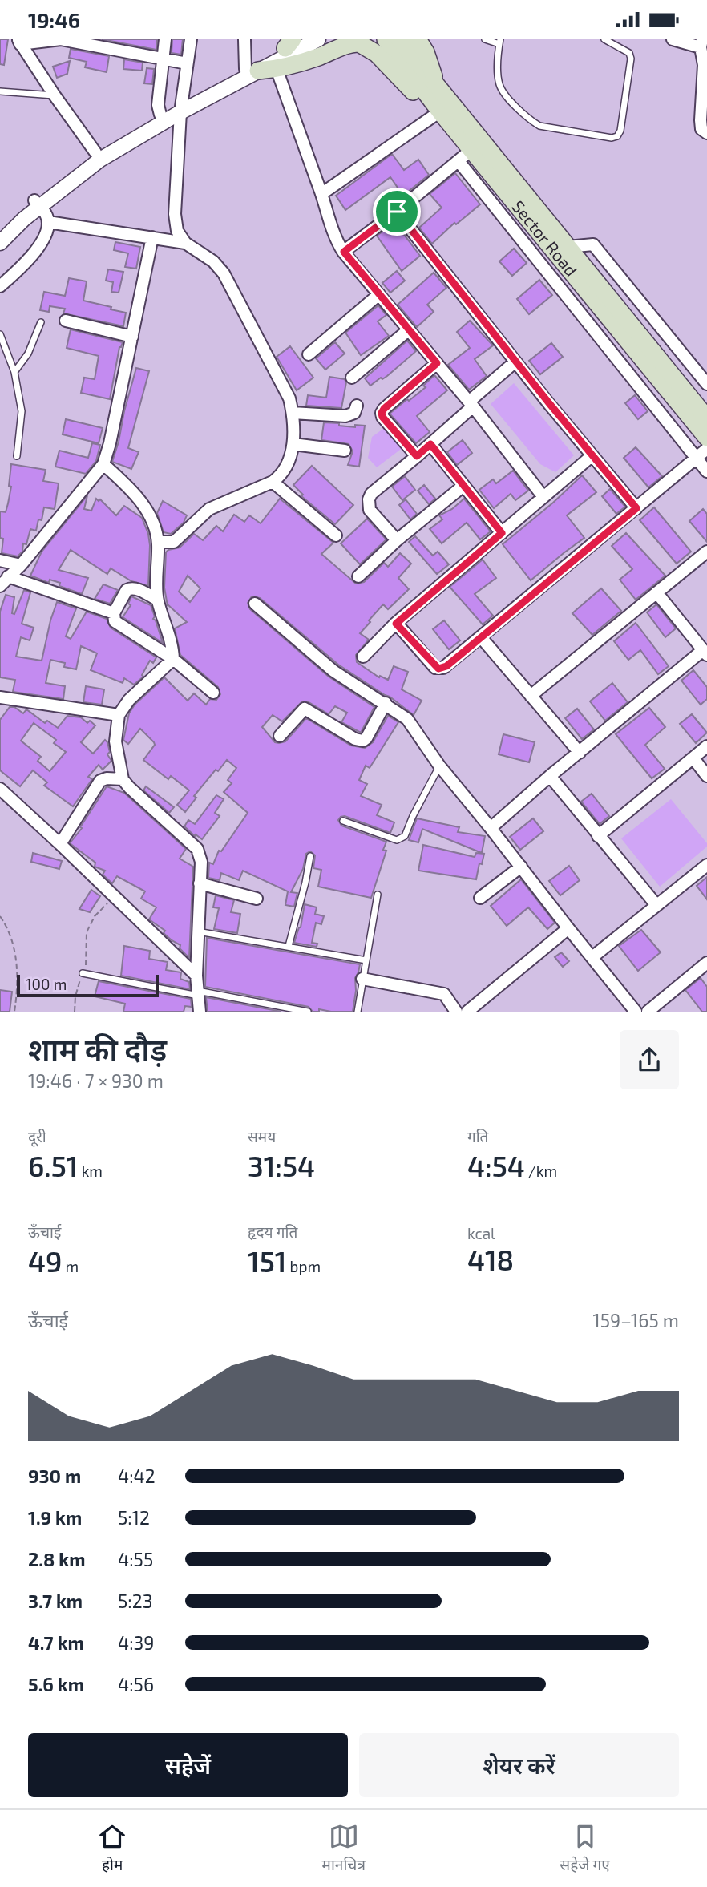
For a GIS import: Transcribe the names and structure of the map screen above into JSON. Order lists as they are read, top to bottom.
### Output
{
  "streets": {
    "main road": ["Sector Road"]
  },
  "scale_bar": "100 m",
  "page": {
    "status": "19:46",
    "scale": "100 m",
    "heading": ["शाम की दौड़", "19:46 · 7 × 930 m"],
    "stats": [
      ["दूरी", "6.51 km"],
      ["समय", "31:54"],
      ["गति", "4:54 /km"],
      ["ऊँचाई", "49 m"],
      ["हृदय गति", "151 bpm"],
      ["kcal", "418"]
    ],
    "chart": ["ऊँचाई", "159–165 m"],
    "list": [
      {
        "name": "930 m",
        "note": "4:42"
      },
      {
        "name": "1.9 km",
        "note": "5:12"
      },
      {
        "name": "2.8 km",
        "note": "4:55"
      },
      {
        "name": "3.7 km",
        "note": "5:23"
      },
      {
        "name": "4.7 km",
        "note": "4:39"
      },
      {
        "name": "5.6 km",
        "note": "4:56"
      }
    ],
    "buttons": ["सहेजें", "शेयर करें"],
    "tabs": ["होम", "मानचित्र", "सहेजे गए"]
  }
}
